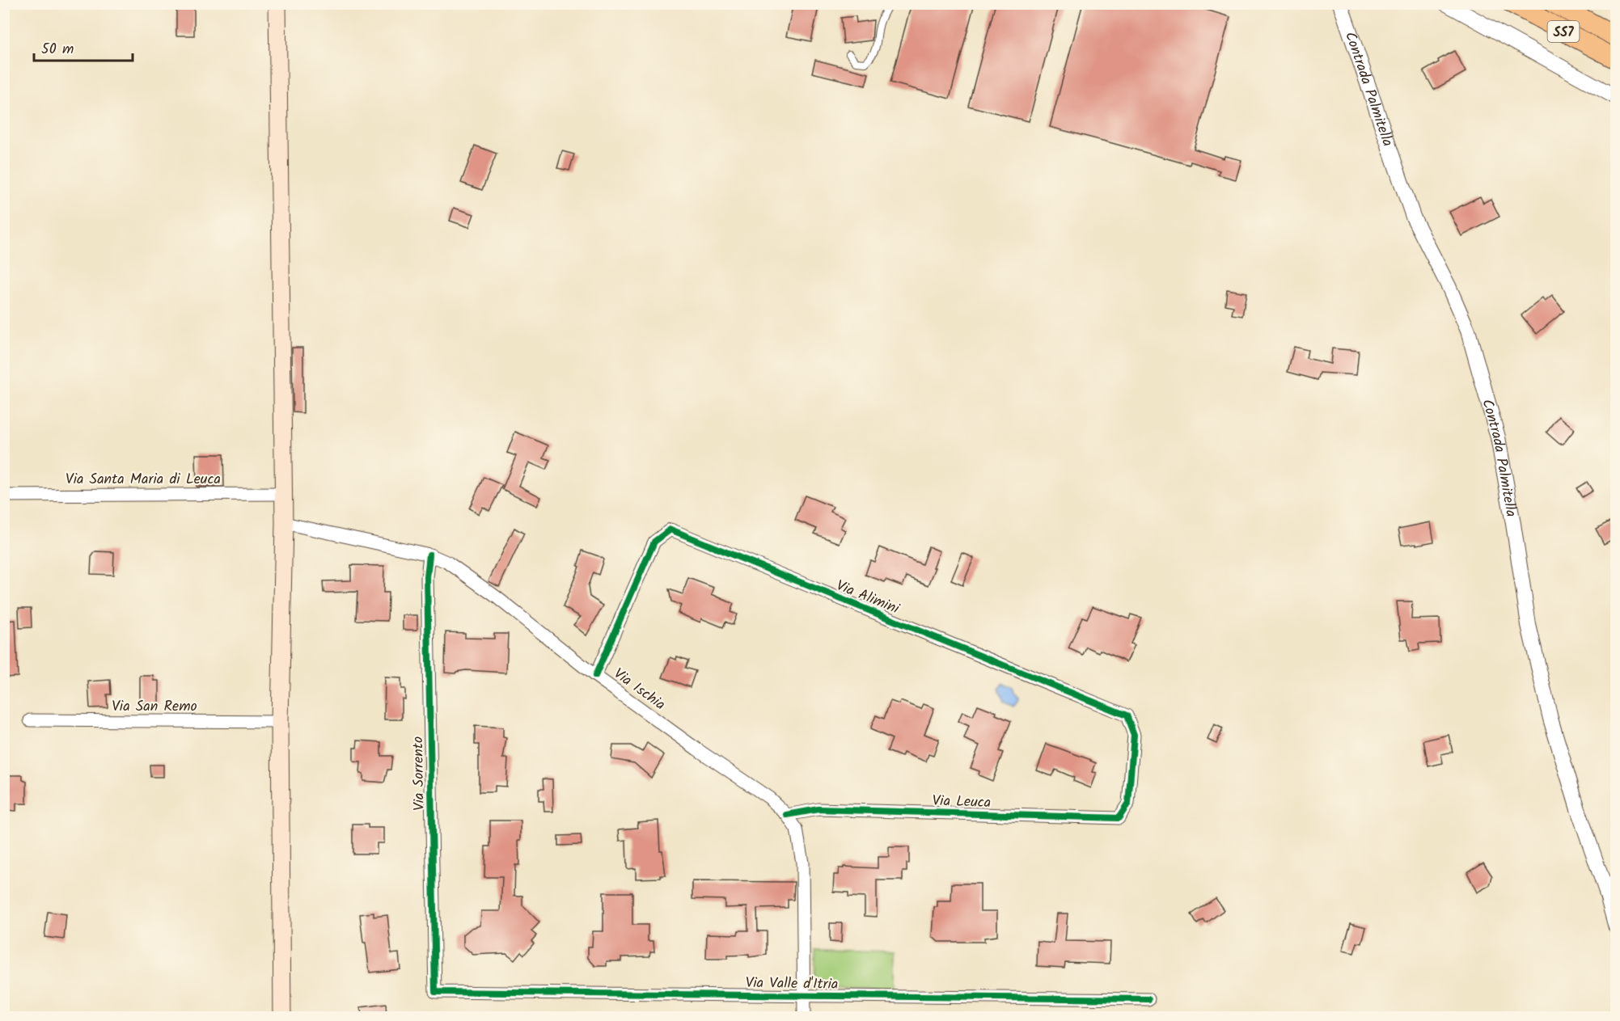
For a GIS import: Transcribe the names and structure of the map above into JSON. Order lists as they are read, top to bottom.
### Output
{
  "streets": {
    "highway": ["SS7"],
    "street": [
      "Contrada Palmitella",
      "Via Santa Maria di Leuca",
      "Via Alimini",
      "Via Ischia",
      "Via San Remo",
      "Via Sorrento",
      "Via Leuca",
      "Via Valle d'Itria"
    ]
  },
  "crossings": [
    ["Via Alimini", "Via Ischia"],
    ["Via Alimini", "Via Leuca"],
    ["Via Ischia", "Via Sorrento"],
    ["Via Ischia", "Via Leuca"],
    ["Via Ischia", "Via Valle d'Itria"],
    ["Via Sorrento", "Via Valle d'Itria"]
  ],
  "scale_bar": "50 m"
}
